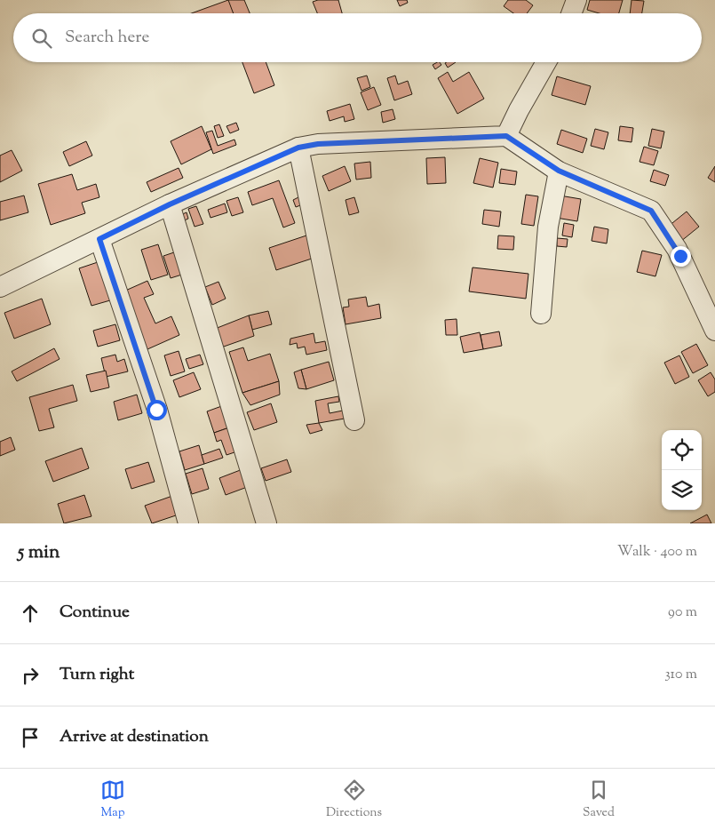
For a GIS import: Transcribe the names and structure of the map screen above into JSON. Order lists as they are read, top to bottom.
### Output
{
  "page": {
    "search": "Search here",
    "heading": ["5 min", "Walk · 400 m"],
    "list": [
      ["Continue", "90 m"],
      ["Turn right", "310 m"],
      "Arrive at destination"
    ],
    "nav": ["Map", "Directions", "Saved"]
  }
}
